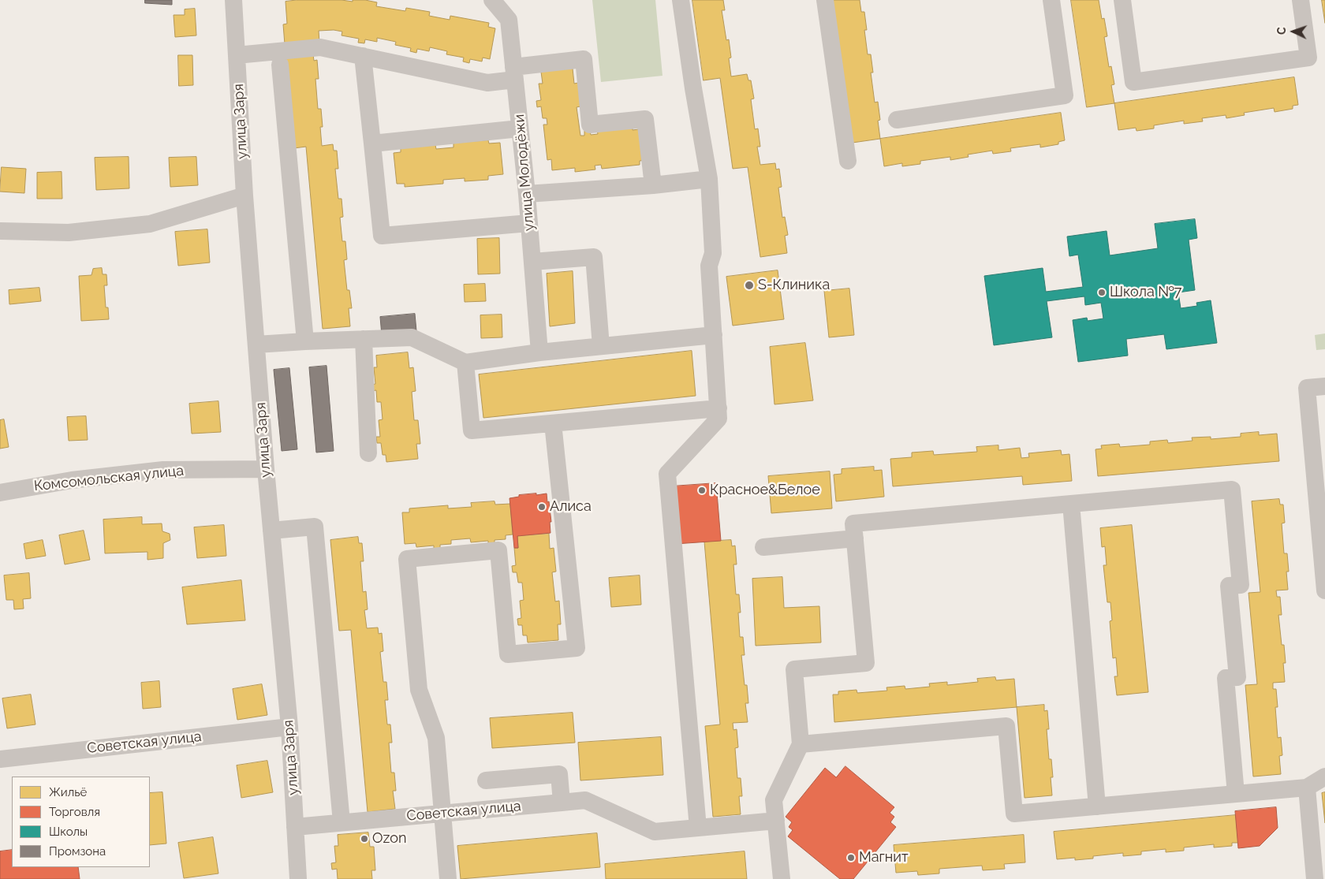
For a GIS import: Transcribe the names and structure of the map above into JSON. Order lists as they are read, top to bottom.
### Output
{
  "streets": {
    "street": [
      "улица Заря",
      "улица Молодёжи",
      "Комсомольская улица",
      "Советская улица"
    ]
  },
  "crossings": [
    ["улица Заря", "Комсомольская улица"],
    ["улица Заря", "Советская улица"]
  ],
  "places": [
    "S-Клиника",
    "Школа №7",
    "Красное&Белое",
    "Алиса",
    "Ozon",
    "Магнит"
  ],
  "legend": [
    "Жильё",
    "Торговля",
    "Школы",
    "Промзона"
  ],
  "north": "left"
}
